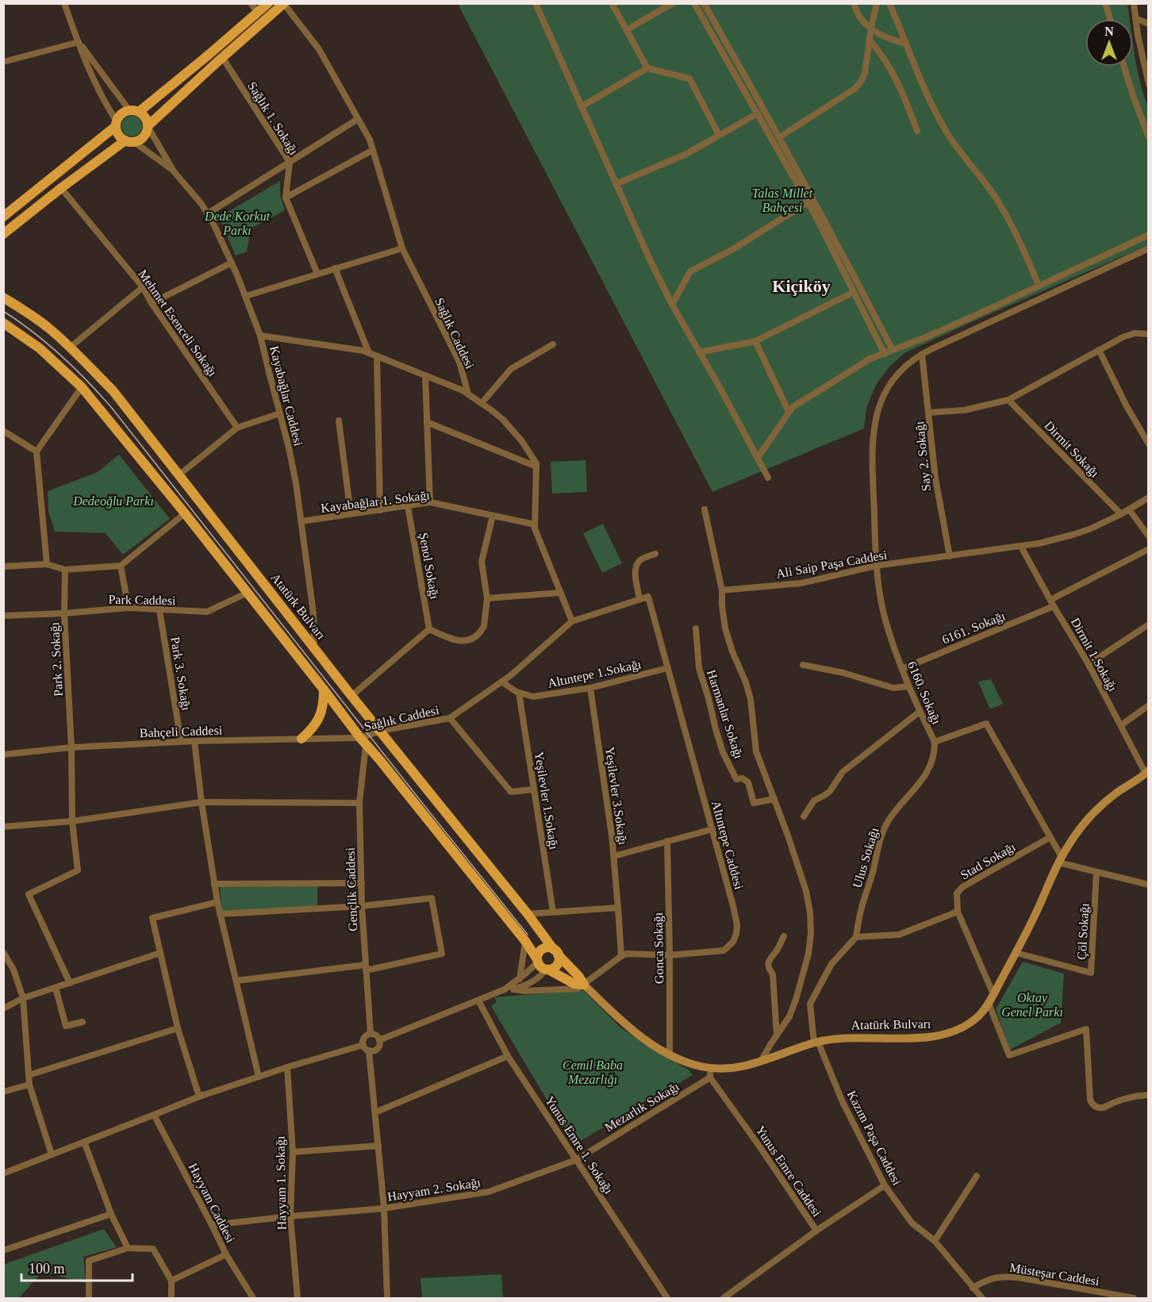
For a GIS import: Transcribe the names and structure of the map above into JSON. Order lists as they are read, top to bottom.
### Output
{
  "streets": {
    "main road": ["Atatürk Bulvarı"],
    "street": [
      "Sağlık 1. Sokağı",
      "Mehmet Esenceli Sokağı",
      "Sağlık Caddesi",
      "Kayabağlar Caddesi",
      "Dirmit Sokağı",
      "Say 2. Sokağı",
      "Kayabağlar 1. Sokağı",
      "Ali Saip Paşa Caddesi",
      "Şenol Sokağı",
      "Park Caddesi",
      "6161. Sokağı",
      "Dirmit 1.Sokağı",
      "Park 2. Sokağı",
      "Park 3. Sokağı",
      "Altıntepe 1.Sokağı",
      "6160. Sokağı",
      "Harmanlar Sokağı",
      "Bahçeli Caddesi",
      "Yeşilevler 3.Sokağı",
      "Yeşilevler 1.Sokağı",
      "Altıntepe Caddesi",
      "Ulus Sokağı",
      "Stad Sokağı",
      "Gençlik Caddesi",
      "Çöl Sokağı",
      "Gonca Sokağı",
      "Mezarlık Sokağı",
      "Kazım Paşa Caddesi",
      "Yunus Emre 1. Sokağı",
      "Yunus Emre Caddesi",
      "Hayyam 1. Sokağı",
      "Hayyam 2. Sokağı",
      "Hayyam Caddesi",
      "Müsteşar Caddesi"
    ]
  },
  "crossings": [
    ["Sağlık Caddesi", "Atatürk Bulvarı"],
    ["Sağlık Caddesi", "Altıntepe 1.Sokağı"],
    ["Sağlık Caddesi", "Bahçeli Caddesi"],
    ["Sağlık Caddesi", "Gençlik Caddesi"],
    ["Kayabağlar Caddesi", "Kayabağlar 1. Sokağı"],
    ["Kayabağlar Caddesi", "Atatürk Bulvarı"],
    ["Dirmit Sokağı", "Ali Saip Paşa Caddesi"],
    ["Say 2. Sokağı", "Ali Saip Paşa Caddesi"],
    ["Say 2. Sokağı", "6160. Sokağı"],
    ["Kayabağlar 1. Sokağı", "Şenol Sokağı"],
    ["Ali Saip Paşa Caddesi", "Dirmit 1.Sokağı"],
    ["Ali Saip Paşa Caddesi", "6160. Sokağı"],
    ["Park Caddesi", "Atatürk Bulvarı"],
    ["Park Caddesi", "Park 2. Sokağı"],
    ["Park Caddesi", "Park 3. Sokağı"],
    ["Atatürk Bulvarı", "Dirmit 1.Sokağı"],
    ["Atatürk Bulvarı", "6160. Sokağı"],
    ["Atatürk Bulvarı", "Bahçeli Caddesi"],
    ["Atatürk Bulvarı", "Stad Sokağı"],
    ["Atatürk Bulvarı", "Gençlik Caddesi"],
    ["Atatürk Bulvarı", "Çöl Sokağı"],
    ["Atatürk Bulvarı", "Gonca Sokağı"],
    ["Atatürk Bulvarı", "Kazım Paşa Caddesi"],
    ["6161. Sokağı", "Dirmit 1.Sokağı"],
    ["6161. Sokağı", "6160. Sokağı"],
    ["Park 2. Sokağı", "Bahçeli Caddesi"],
    ["Park 3. Sokağı", "Bahçeli Caddesi"],
    ["Altıntepe 1.Sokağı", "Yeşilevler 3.Sokağı"],
    ["Altıntepe 1.Sokağı", "Yeşilevler 1.Sokağı"],
    ["Altıntepe 1.Sokağı", "Altıntepe Caddesi"],
    ["6160. Sokağı", "Ulus Sokağı"],
    ["6160. Sokağı", "Stad Sokağı"],
    ["Bahçeli Caddesi", "Gençlik Caddesi"],
    ["Yeşilevler 3.Sokağı", "Altıntepe Caddesi"],
    ["Altıntepe Caddesi", "Gonca Sokağı"],
    ["Ulus Sokağı", "Kazım Paşa Caddesi"],
    ["Mezarlık Sokağı", "Yunus Emre 1. Sokağı"],
    ["Mezarlık Sokağı", "Yunus Emre Caddesi"],
    ["Mezarlık Sokağı", "Hayyam 2. Sokağı"],
    ["Kazım Paşa Caddesi", "Müsteşar Caddesi"],
    ["Yunus Emre 1. Sokağı", "Hayyam 2. Sokağı"],
    ["Hayyam 1. Sokağı", "Hayyam 2. Sokağı"],
    ["Hayyam 2. Sokağı", "Hayyam Caddesi"]
  ],
  "districts": ["Kiçiköy"],
  "parks": [
    "Talas Millet Bahçesi",
    "Dede Korkut Parkı",
    "Dedeoğlu Parkı",
    "Oktay Genel Parkı",
    "Cemil Baba Mezarlığı"
  ],
  "scale_bar": "100 m",
  "north": "top"
}
